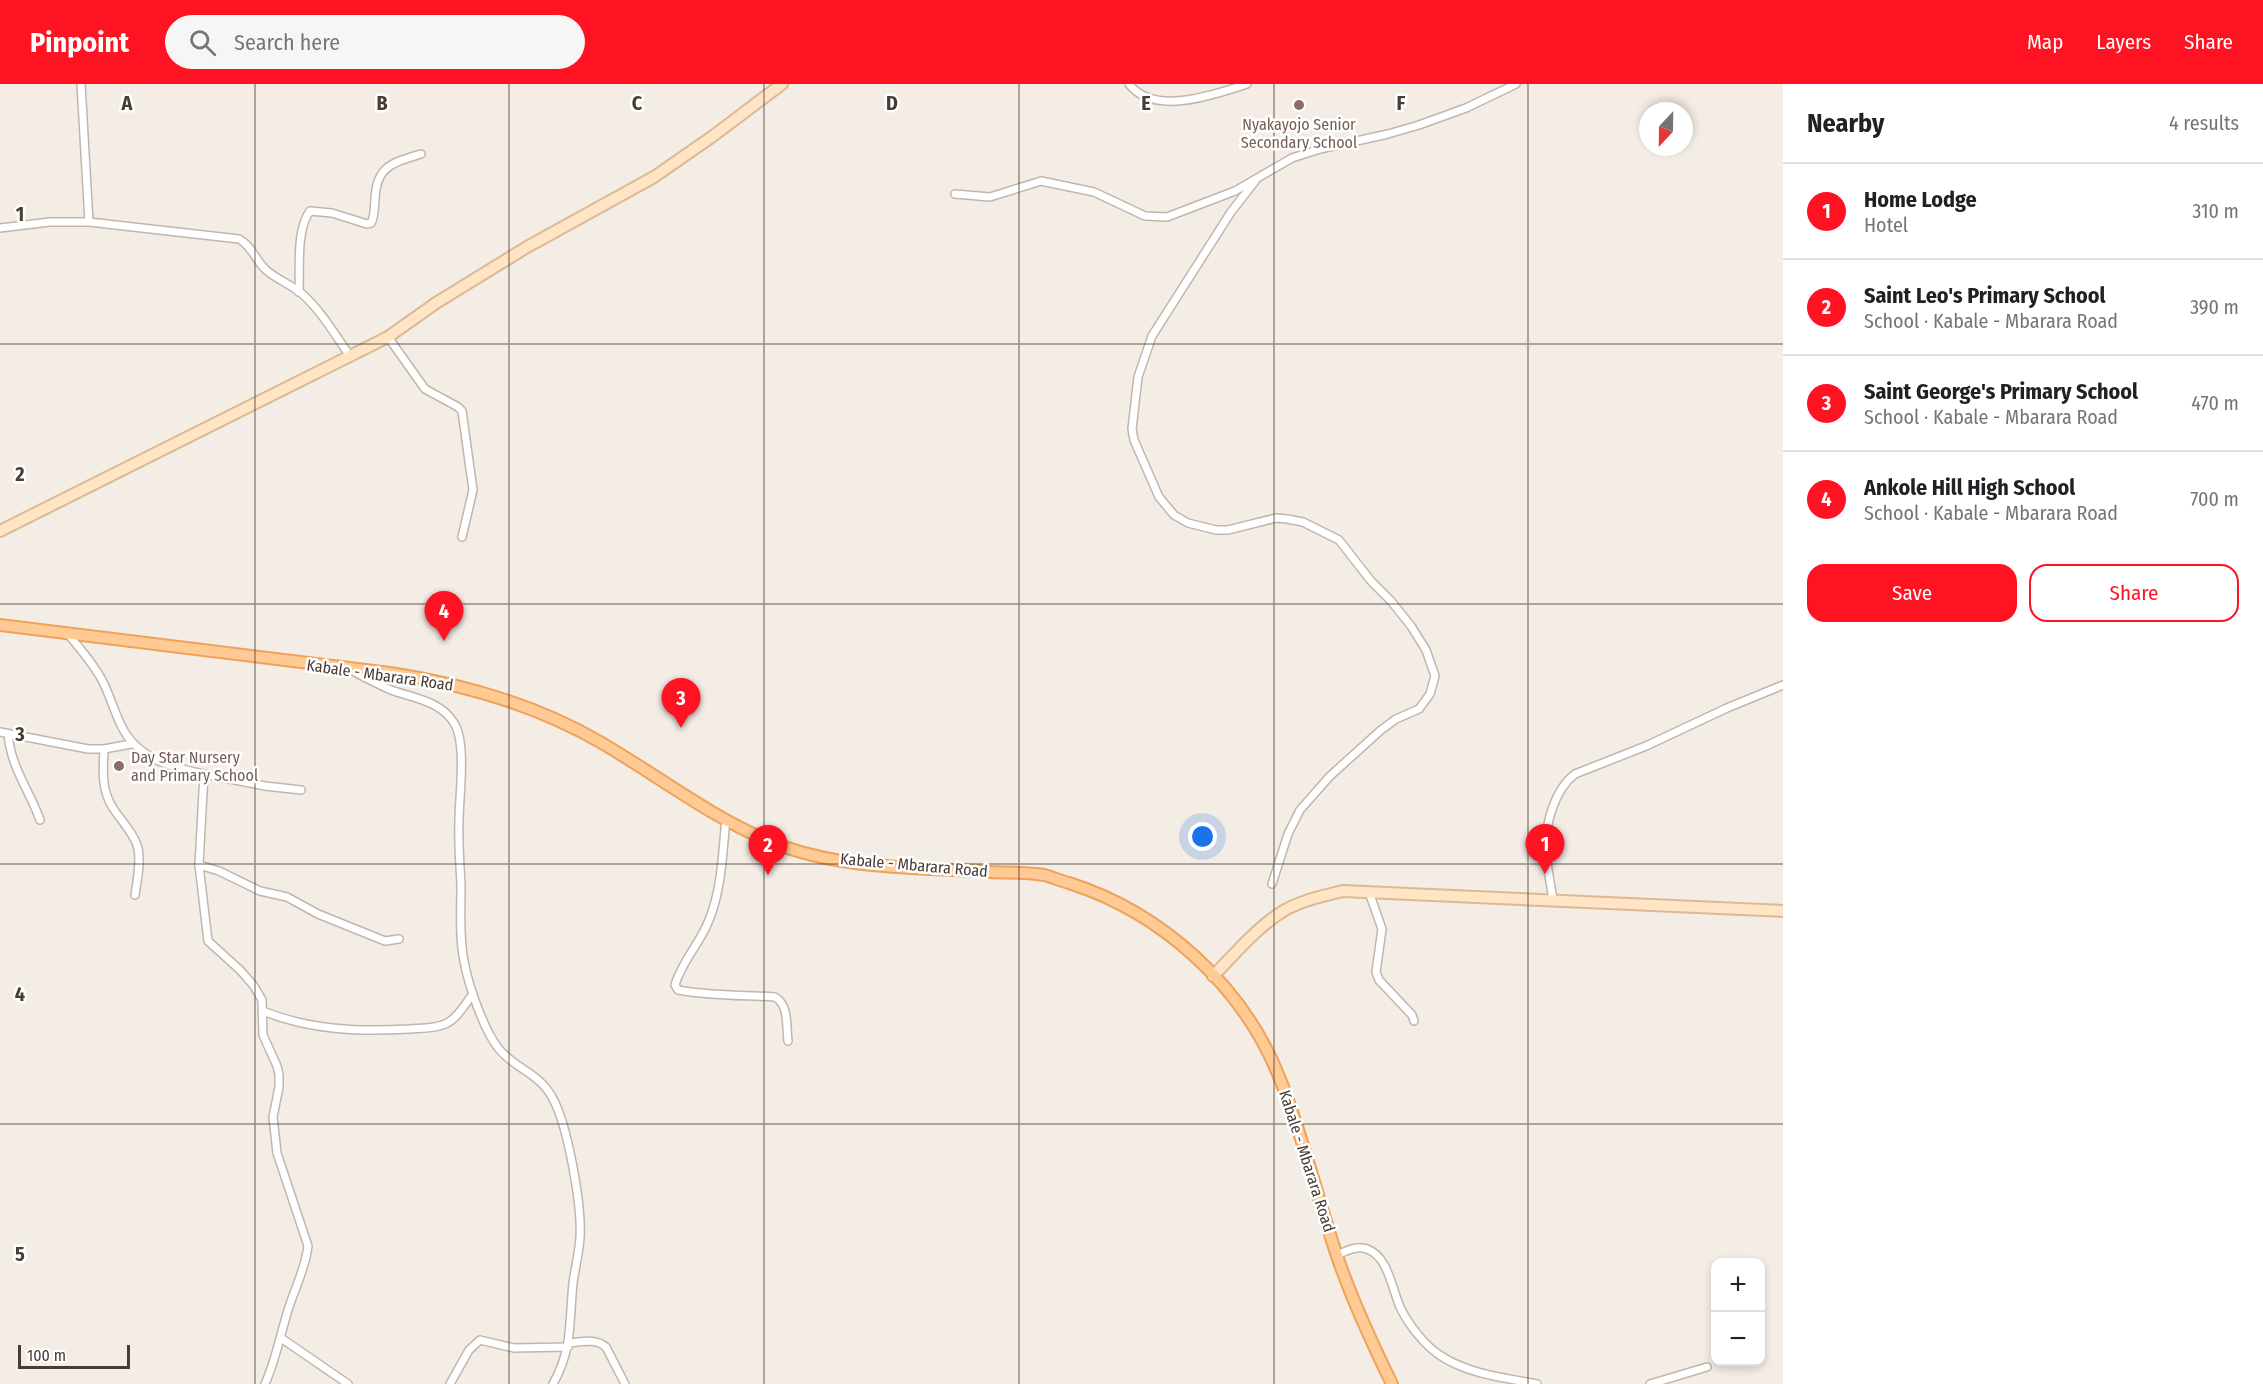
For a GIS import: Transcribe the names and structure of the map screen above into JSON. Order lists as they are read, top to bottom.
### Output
{
  "streets": {
    "main road": ["Kabale - Mbarara Road"]
  },
  "places": ["Nyakayojo Senior Secondary School", "Day Star Nursery and Primary School"],
  "scale_bar": "100 m",
  "north": "bottom",
  "page": {
    "header": "Pinpoint",
    "search": "Search here",
    "nav": ["Map", "Layers", "Share"],
    "heading": ["Nearby", "4 results"],
    "list": [
      {
        "mark": "1",
        "name": "Home Lodge",
        "note": "Hotel",
        "value": "310 m"
      },
      {
        "mark": "2",
        "name": "Saint Leo's Primary School",
        "note": "School · Kabale - Mbarara Road",
        "value": "390 m"
      },
      {
        "mark": "3",
        "name": "Saint George's Primary School",
        "note": "School · Kabale - Mbarara Road",
        "value": "470 m"
      },
      {
        "mark": "4",
        "name": "Ankole Hill High School",
        "note": "School · Kabale - Mbarara Road",
        "value": "700 m"
      }
    ],
    "buttons": ["Save", "Share"],
    "pins": [
      "4",
      "3",
      "1",
      "2"
    ],
    "map_buttons": ["+", "−"],
    "scale": "100 m"
  },
  "grid": {
    "columns": [
      "A",
      "B",
      "C",
      "D",
      "E",
      "F"
    ],
    "rows": [
      "1",
      "2",
      "3",
      "4",
      "5"
    ]
  }
}
